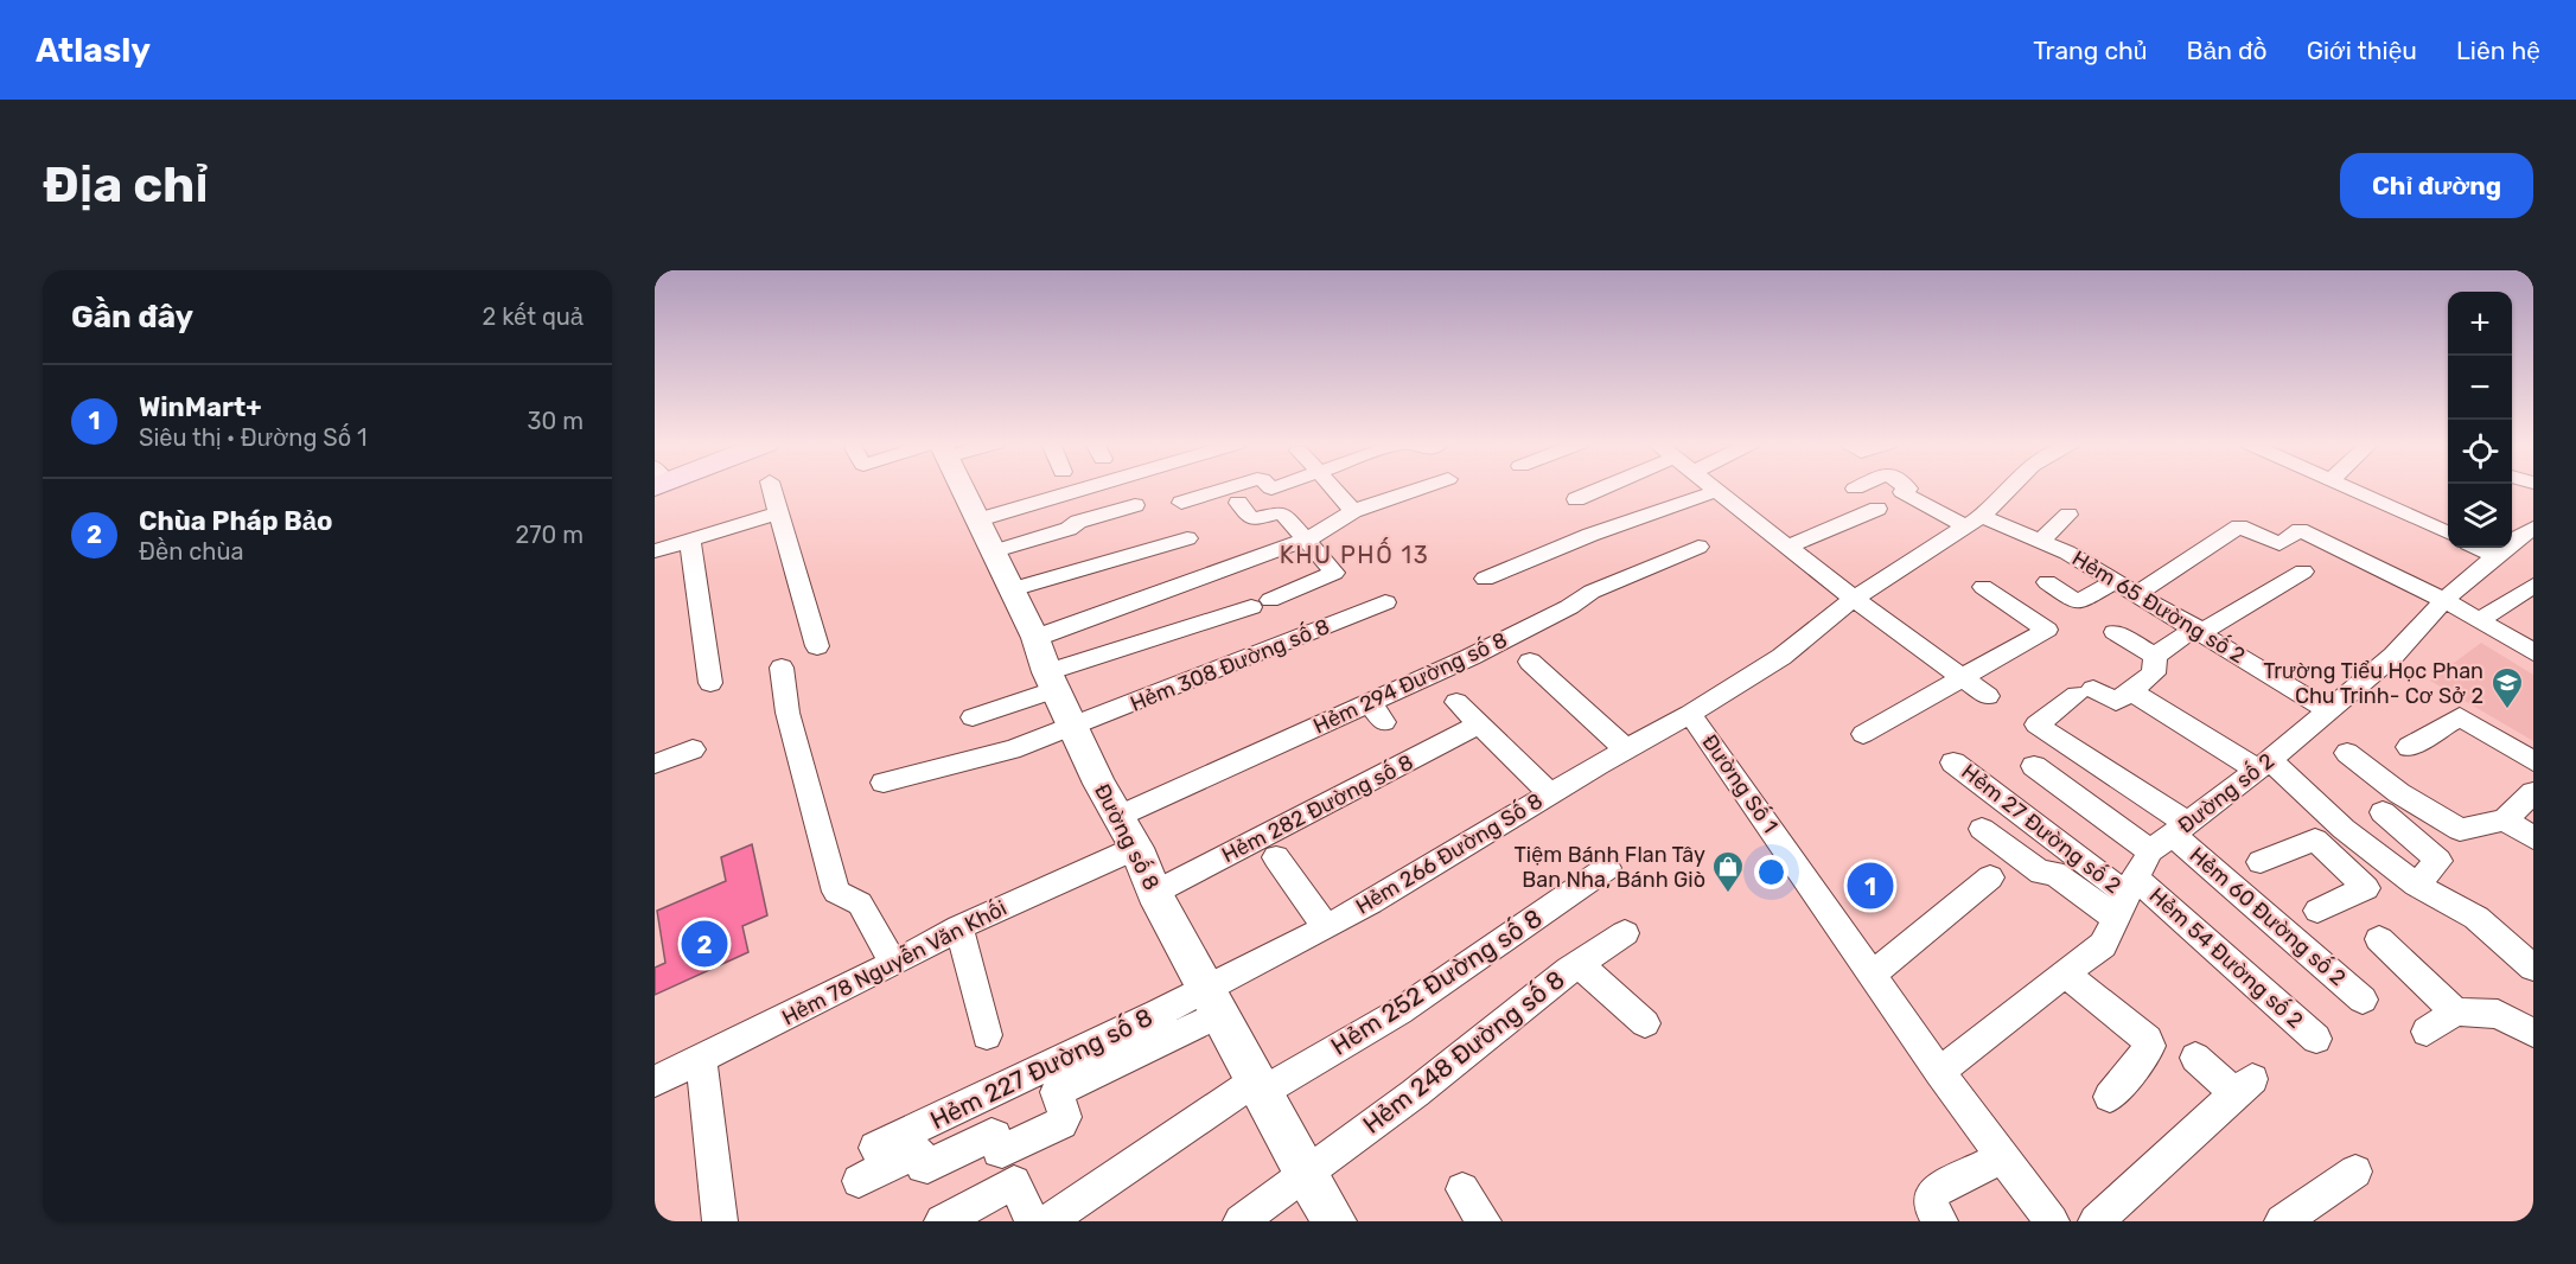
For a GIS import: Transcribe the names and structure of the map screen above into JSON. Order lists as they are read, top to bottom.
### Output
{
  "streets": {
    "street": [
      "Hẻm 65 Đường số 2",
      "Hẻm 308 Đường số 8",
      "Hẻm 294 Đường số 8",
      "Đường Số 1",
      "Đường số 2",
      "Hẻm 282 Đường số 8",
      "Hẻm 27 Đường số 2",
      "Đường số 8",
      "Hẻm 266 Đường Số 8",
      "Hẻm 60 Đường số 2",
      "Hẻm 54 Đường số 2",
      "Hẻm 78 Nguyễn Văn Khối",
      "Hẻm 252 Đường số 8",
      "Hẻm 248 Đường số 8",
      "Hẻm 227 Đường số 8"
    ]
  },
  "crossings": [
    ["Hẻm 65 Đường số 2", "Đường Số 1"],
    ["Hẻm 65 Đường số 2", "Đường số 2"],
    ["Hẻm 308 Đường số 8", "Đường số 8"],
    ["Hẻm 294 Đường số 8", "Đường số 8"],
    ["Đường Số 1", "Đường số 2"],
    ["Đường Số 1", "Hẻm 266 Đường Số 8"],
    ["Đường số 2", "Hẻm 27 Đường số 2"],
    ["Đường số 2", "Hẻm 60 Đường số 2"],
    ["Đường số 2", "Hẻm 54 Đường số 2"],
    ["Hẻm 282 Đường số 8", "Đường số 8"],
    ["Hẻm 27 Đường số 2", "Hẻm 54 Đường số 2"],
    ["Đường số 8", "Hẻm 266 Đường Số 8"],
    ["Đường số 8", "Hẻm 78 Nguyễn Văn Khối"],
    ["Đường số 8", "Hẻm 252 Đường số 8"],
    ["Đường số 8", "Hẻm 248 Đường số 8"],
    ["Đường số 8", "Hẻm 227 Đường số 8"],
    ["Hẻm 266 Đường Số 8", "Hẻm 227 Đường số 8"]
  ],
  "districts": ["KHU PHỐ 13"],
  "places": {
    "school or university": ["Trường Tiểu Học Phan Chu Trinh- Cơ Sở 2"],
    "shop": ["Tiệm Bánh Flan Tây Ban Nha, Bánh Giò"]
  },
  "page": {
    "header": "Atlasly",
    "nav": [
      "Trang chủ",
      "Bản đồ",
      "Giới thiệu",
      "Liên hệ"
    ],
    "buttons": "Chỉ đường",
    "title": "Địa chỉ",
    "heading": ["Gần đây", "2 kết quả"],
    "map_buttons": ["+", "−"],
    "list": [
      {
        "mark": "1",
        "name": "WinMart+",
        "note": "Siêu thị · Đường Số 1",
        "value": "30 m"
      },
      {
        "mark": "2",
        "name": "Chùa Pháp Bảo",
        "note": "Đền chùa",
        "value": "270 m"
      }
    ],
    "pins": ["1", "2"]
  }
}
